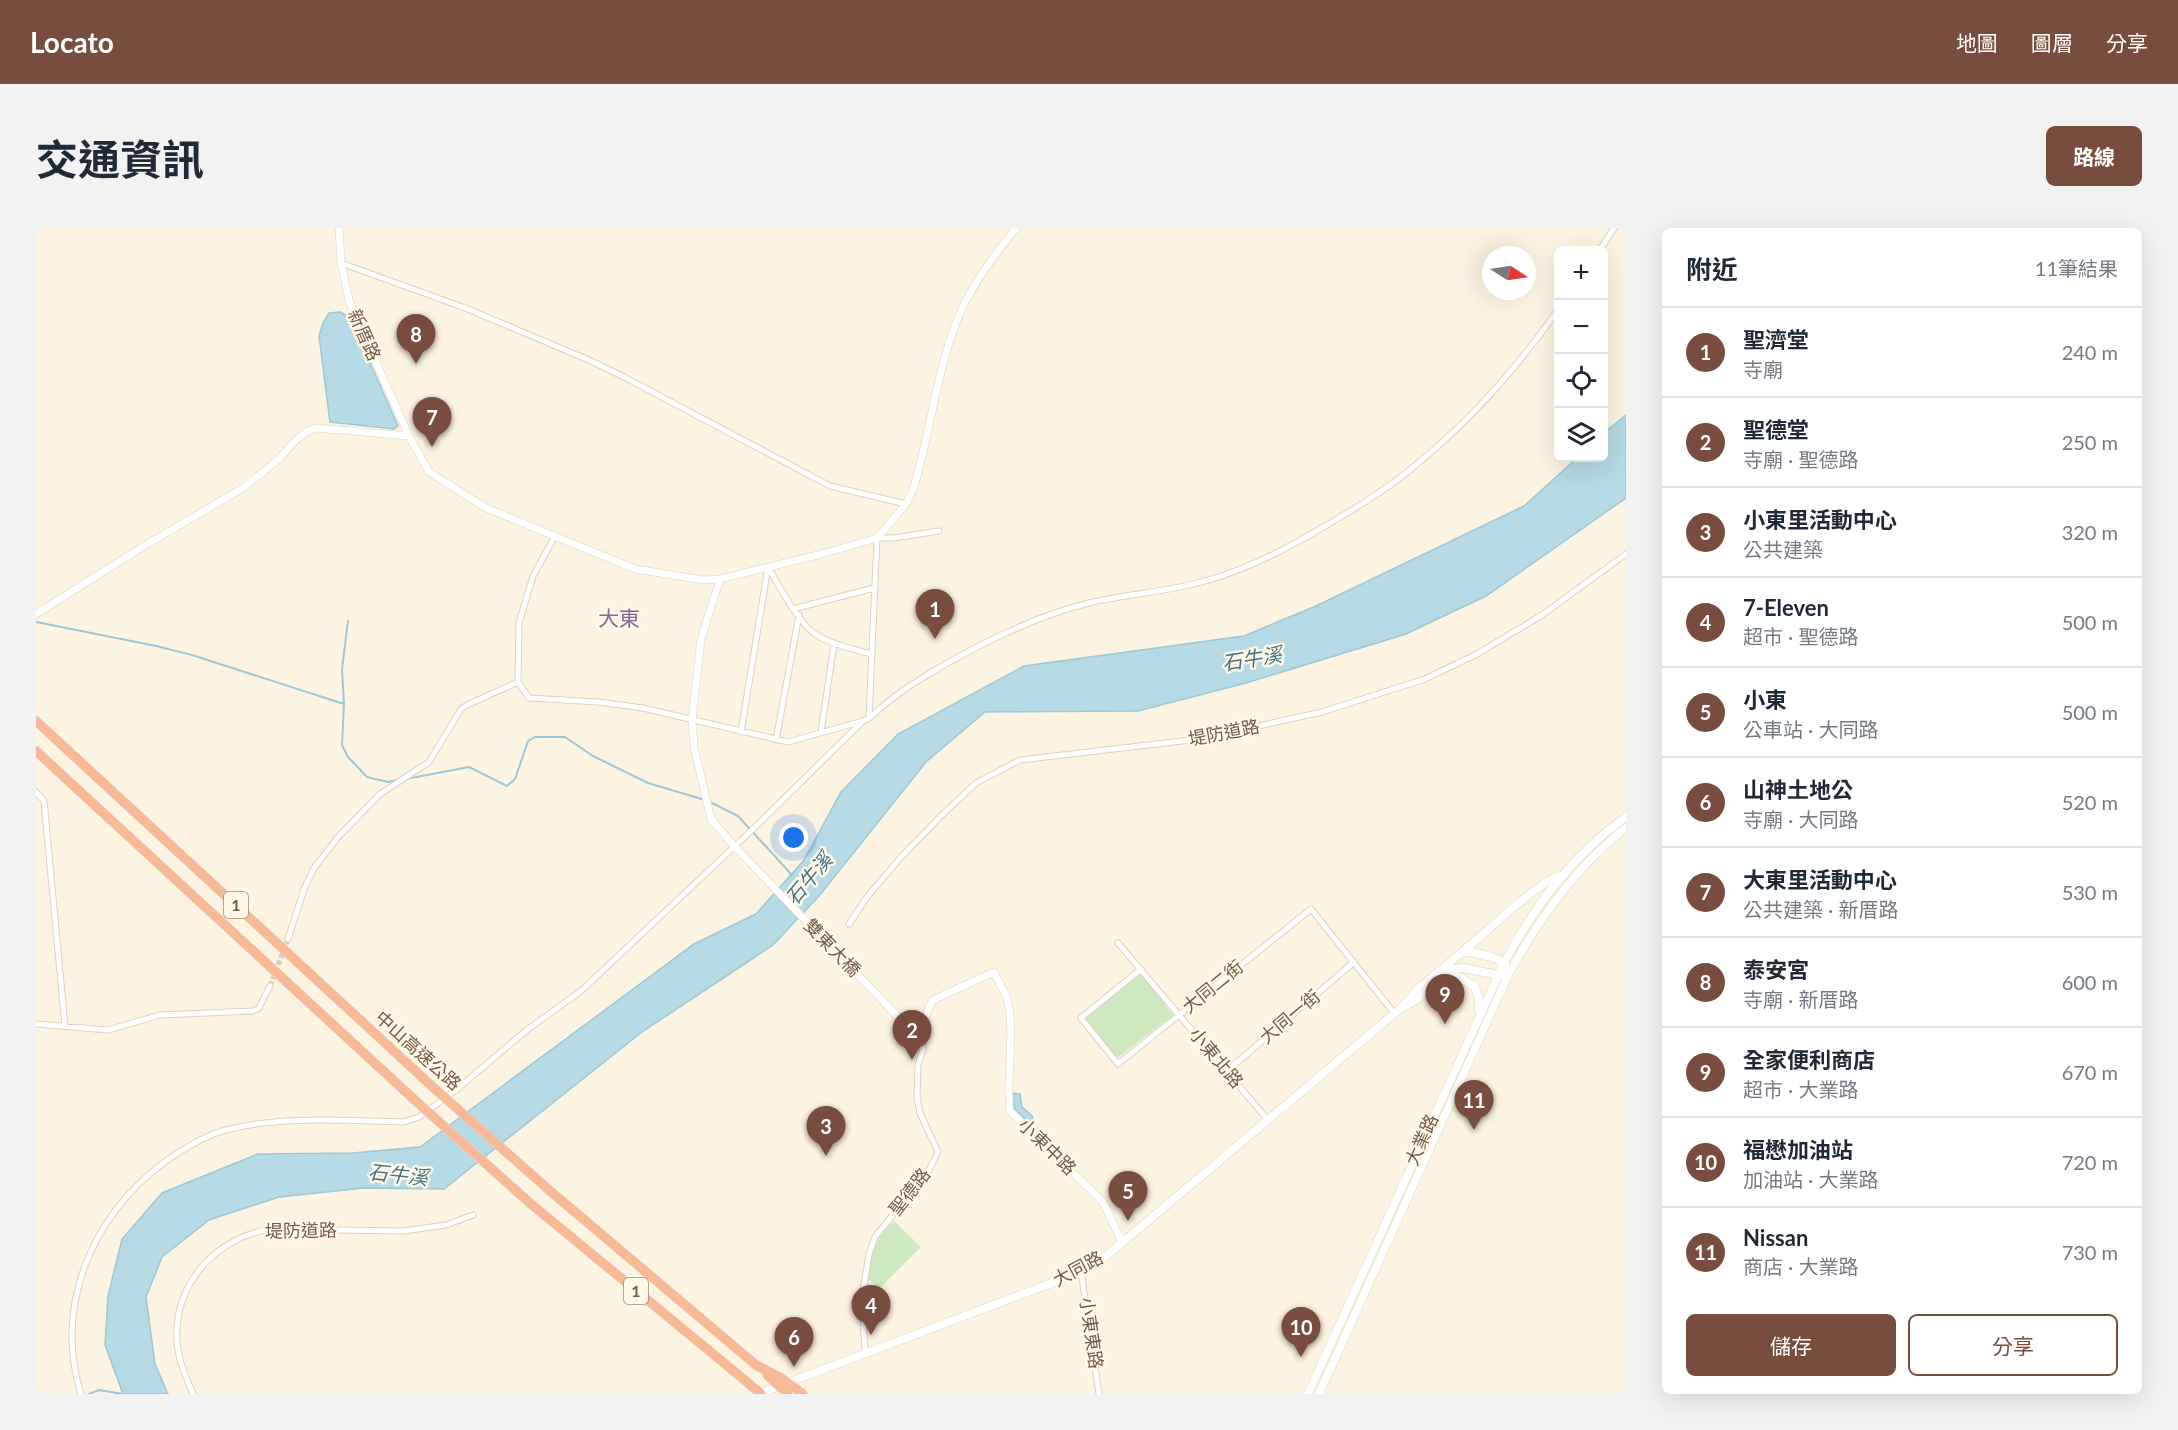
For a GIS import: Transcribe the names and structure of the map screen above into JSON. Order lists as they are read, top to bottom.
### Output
{
  "streets": {
    "highway": ["1", "中山高速公路"],
    "main road": ["大業路", "大同路"],
    "street": [
      "新厝路",
      "堤防道路",
      "雙東大橋",
      "大同二街",
      "大同一街",
      "小東北路",
      "小東中路",
      "聖德路",
      "小東東路"
    ]
  },
  "crossings": [
    ["新厝路", "雙東大橋"],
    ["雙東大橋", "小東中路"],
    ["雙東大橋", "聖德路"],
    ["大同二街", "大同一街"],
    ["大同二街", "小東北路"],
    ["大同二街", "大同路"],
    ["大同一街", "小東北路"],
    ["中山高速公路", "大同路"],
    ["小東北路", "大同路"],
    ["大業路", "大同路"],
    ["小東中路", "聖德路"],
    ["小東中路", "大同路"],
    ["聖德路", "大同路"],
    ["大同路", "小東東路"]
  ],
  "districts": ["大東"],
  "water": ["石牛溪"],
  "north": "right",
  "page": {
    "header": "Locato",
    "nav": ["地圖", "圖層", "分享"],
    "title": "交通資訊",
    "buttons": [
      "路線",
      ["儲存", "分享"]
    ],
    "heading": ["附近", "11筆結果"],
    "map_buttons": ["+", "−"],
    "list": [
      {
        "mark": "1",
        "name": "聖濟堂",
        "note": "寺廟",
        "value": "240 m"
      },
      {
        "mark": "2",
        "name": "聖德堂",
        "note": "寺廟 · 聖德路",
        "value": "250 m"
      },
      {
        "mark": "3",
        "name": "小東里活動中心",
        "note": "公共建築",
        "value": "320 m"
      },
      {
        "mark": "4",
        "name": "7-Eleven",
        "note": "超市 · 聖德路",
        "value": "500 m"
      },
      {
        "mark": "5",
        "name": "小東",
        "note": "公車站 · 大同路",
        "value": "500 m"
      },
      {
        "mark": "6",
        "name": "山神土地公",
        "note": "寺廟 · 大同路",
        "value": "520 m"
      },
      {
        "mark": "7",
        "name": "大東里活動中心",
        "note": "公共建築 · 新厝路",
        "value": "530 m"
      },
      {
        "mark": "8",
        "name": "泰安宮",
        "note": "寺廟 · 新厝路",
        "value": "600 m"
      },
      {
        "mark": "9",
        "name": "全家便利商店",
        "note": "超市 · 大業路",
        "value": "670 m"
      },
      {
        "mark": "10",
        "name": "福懋加油站",
        "note": "加油站 · 大業路",
        "value": "720 m"
      },
      {
        "mark": "11",
        "name": "Nissan",
        "note": "商店 · 大業路",
        "value": "730 m"
      }
    ],
    "pins": [
      "8",
      "7",
      "1",
      "9",
      "2",
      "11",
      "3",
      "5",
      "4",
      "10",
      "6"
    ]
  }
}
